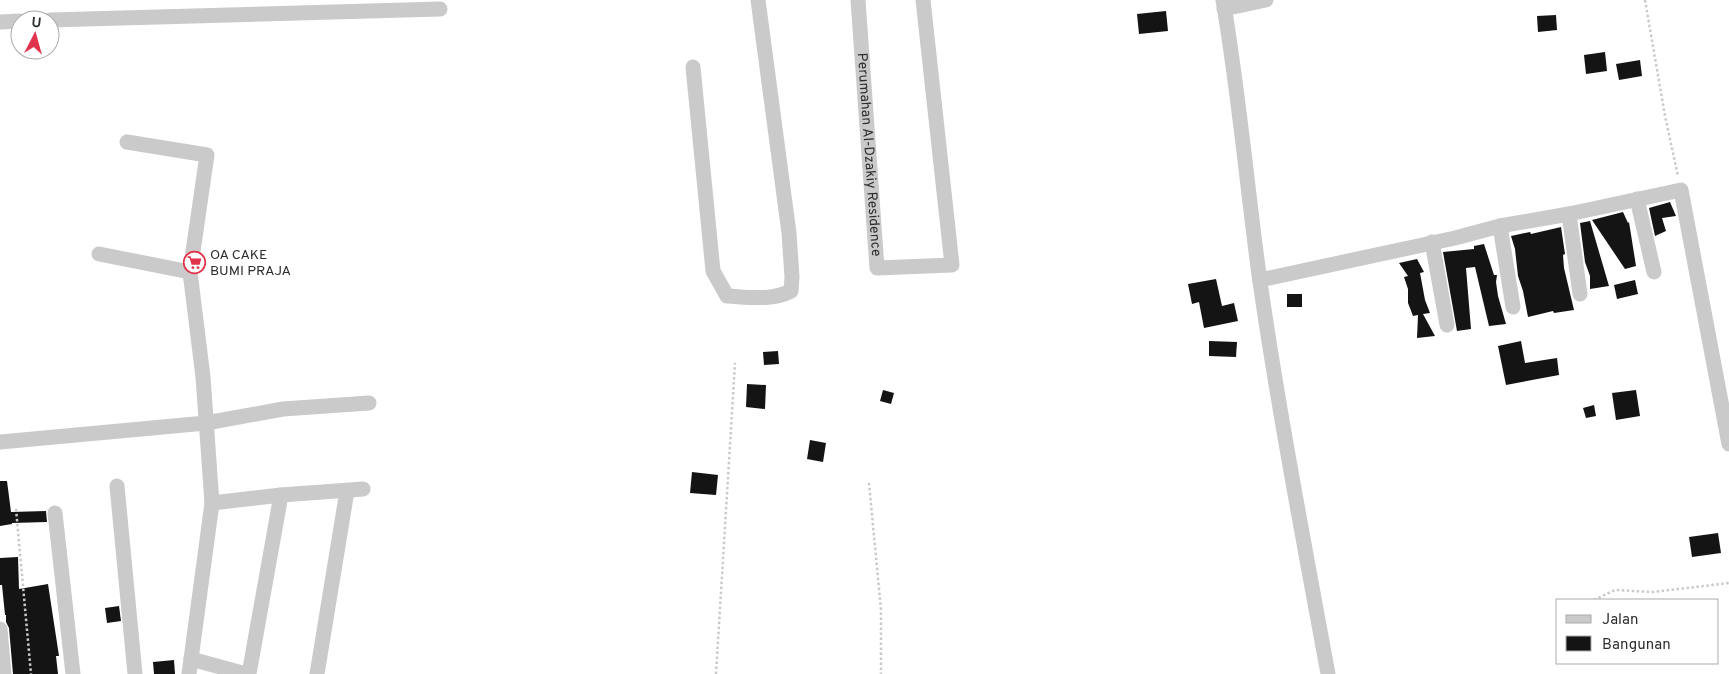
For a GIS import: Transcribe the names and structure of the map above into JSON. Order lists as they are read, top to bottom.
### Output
{
  "streets": {
    "street": ["Perumahan Al-Dzakiy Residence"]
  },
  "places": {
    "supermarket": ["OA CAKE BUMI PRAJA"]
  },
  "legend": ["Jalan", "Bangunan"],
  "north": "top"
}
